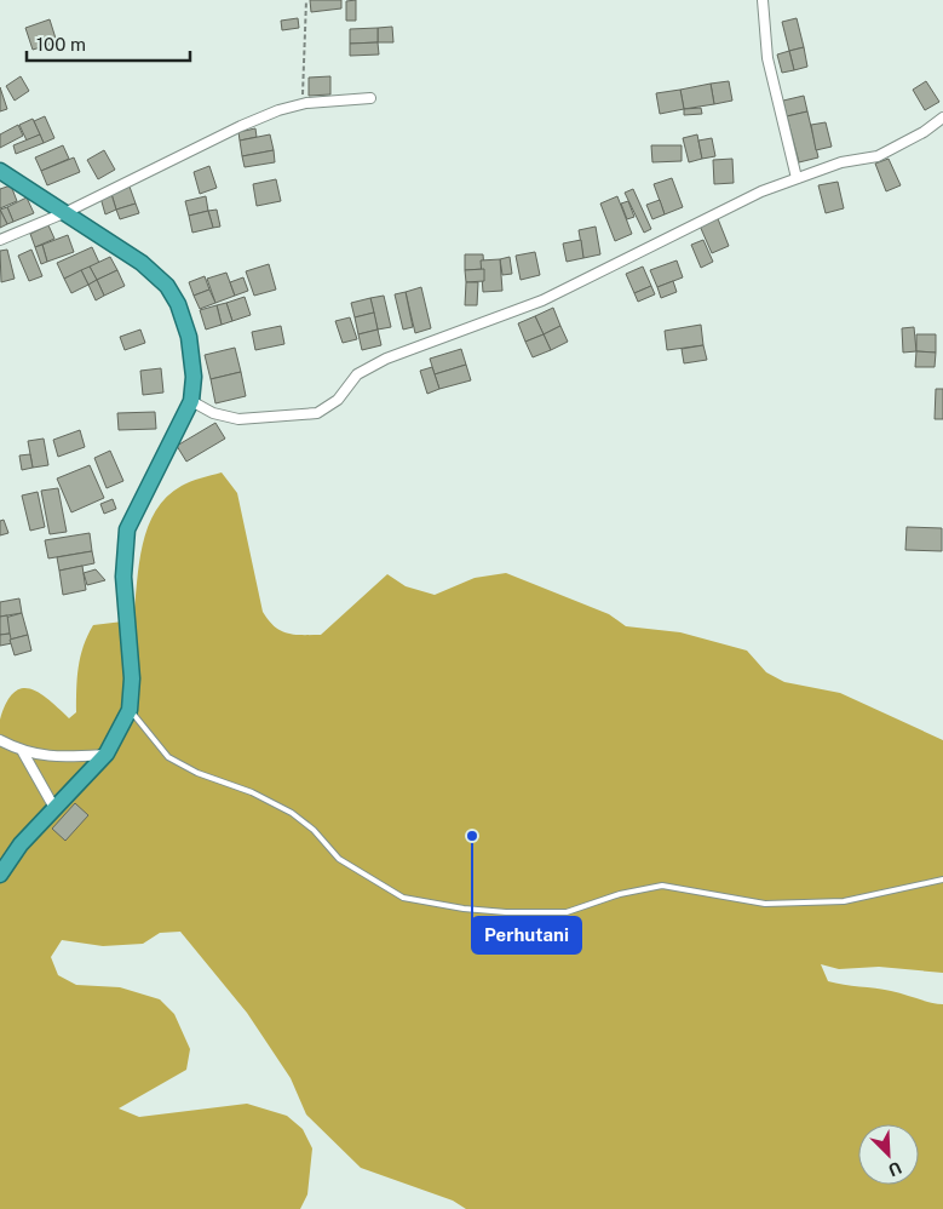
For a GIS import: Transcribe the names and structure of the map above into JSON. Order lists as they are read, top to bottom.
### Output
{
  "places": ["Perhutani"],
  "scale_bar": "100 m",
  "north": "bottom right"
}
